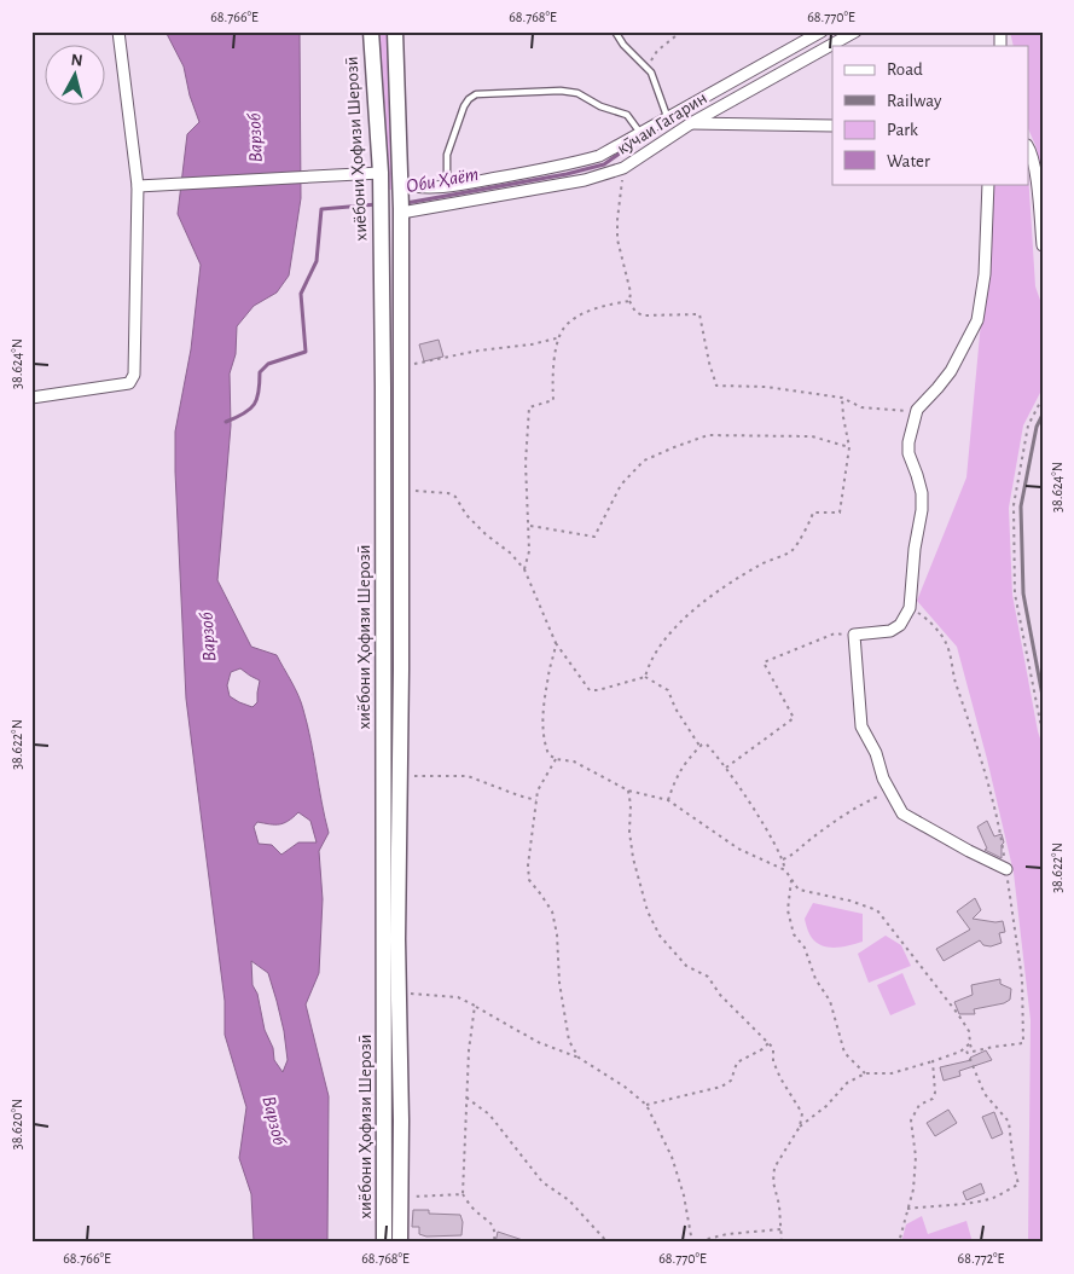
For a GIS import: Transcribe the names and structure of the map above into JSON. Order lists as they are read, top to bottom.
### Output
{
  "streets": {
    "main road": ["хиёбони Ҳофизи Шерозӣ"],
    "street": ["кӯчаи Гагарин"]
  },
  "crossings": [
    ["кӯчаи Гагарин", "хиёбони Ҳофизи Шерозӣ"]
  ],
  "water": ["Варзоб", "Оби Ҳаёт"],
  "legend": [
    "Road",
    "Railway",
    "Park",
    "Water"
  ],
  "north": "top",
  "coordinates": [
    "68.766°E",
    "68.768°E",
    "68.770°E",
    "38.624°N",
    "38.622°N",
    "38.620°N",
    "68.772°E"
  ]
}
